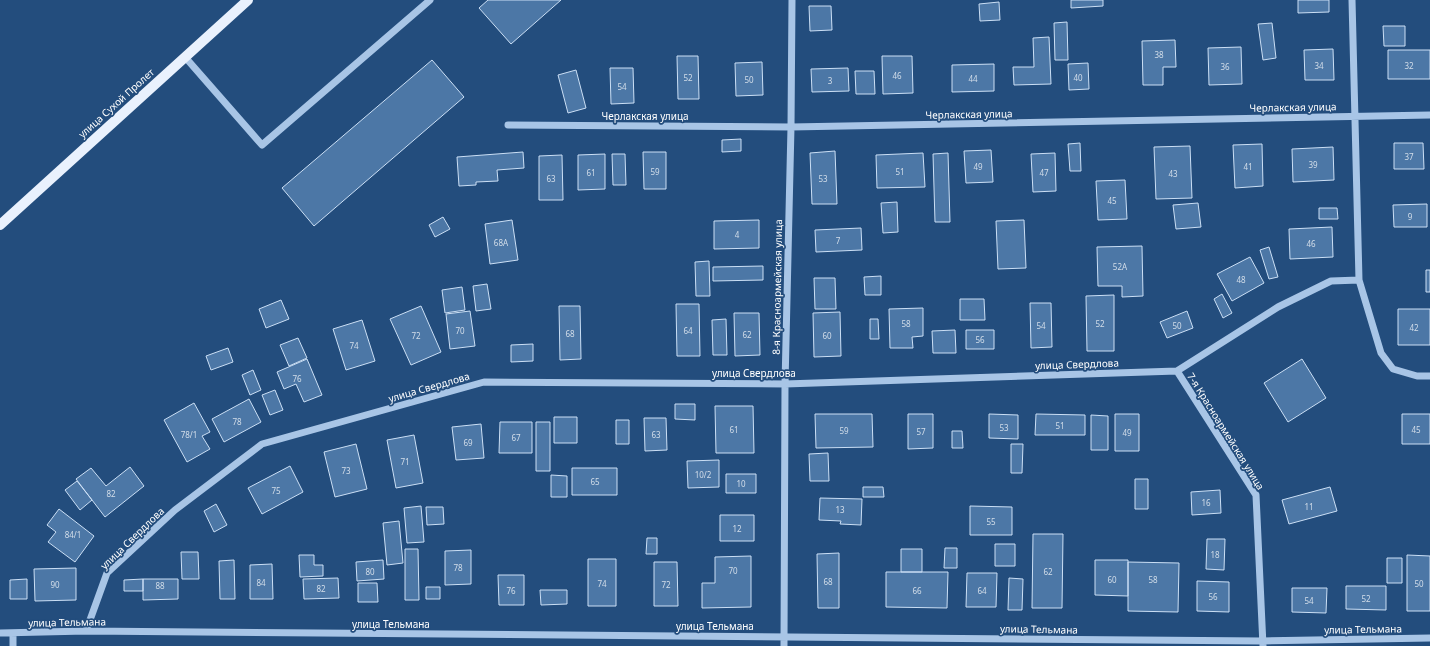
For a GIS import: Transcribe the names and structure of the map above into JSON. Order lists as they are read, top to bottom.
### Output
{
  "streets": {
    "main road": ["улица Сухой Пролет"],
    "street": [
      "Черлакская улица",
      "8-я Красноармейская улица",
      "улица Свердлова",
      "7-я Красноармейская улица",
      "улица Тельмана"
    ]
  },
  "crossings": [
    ["Черлакская улица", "8-я Красноармейская улица"],
    ["8-я Красноармейская улица", "улица Свердлова"],
    ["8-я Красноармейская улица", "улица Тельмана"],
    ["улица Свердлова", "7-я Красноармейская улица"],
    ["улица Свердлова", "улица Тельмана"],
    ["7-я Красноармейская улица", "улица Тельмана"]
  ],
  "house_numbers": [
    "38",
    "34",
    "32",
    "36",
    "46",
    "52",
    "40",
    "44",
    "50",
    "3",
    "54",
    "37",
    "39",
    "49",
    "41",
    "59",
    "51",
    "61",
    "47",
    "43",
    "63",
    "53",
    "45",
    "9",
    "4",
    "7",
    "68А",
    "46",
    "52А",
    "48",
    "58",
    "52",
    "54",
    "50",
    "42",
    "70",
    "64",
    "68",
    "62",
    "72",
    "60",
    "56",
    "74",
    "76",
    "78",
    "51",
    "53",
    "61",
    "45",
    "59",
    "57",
    "49",
    "78/1",
    "63",
    "67",
    "69",
    "71",
    "73",
    "10/2",
    "65",
    "10",
    "75",
    "82",
    "16",
    "11",
    "13",
    "55",
    "12",
    "84/1",
    "18",
    "78",
    "70",
    "80",
    "62",
    "60",
    "58",
    "68",
    "84",
    "74",
    "50",
    "90",
    "72",
    "88",
    "82",
    "76",
    "66",
    "64",
    "56",
    "52",
    "54"
  ]
}
